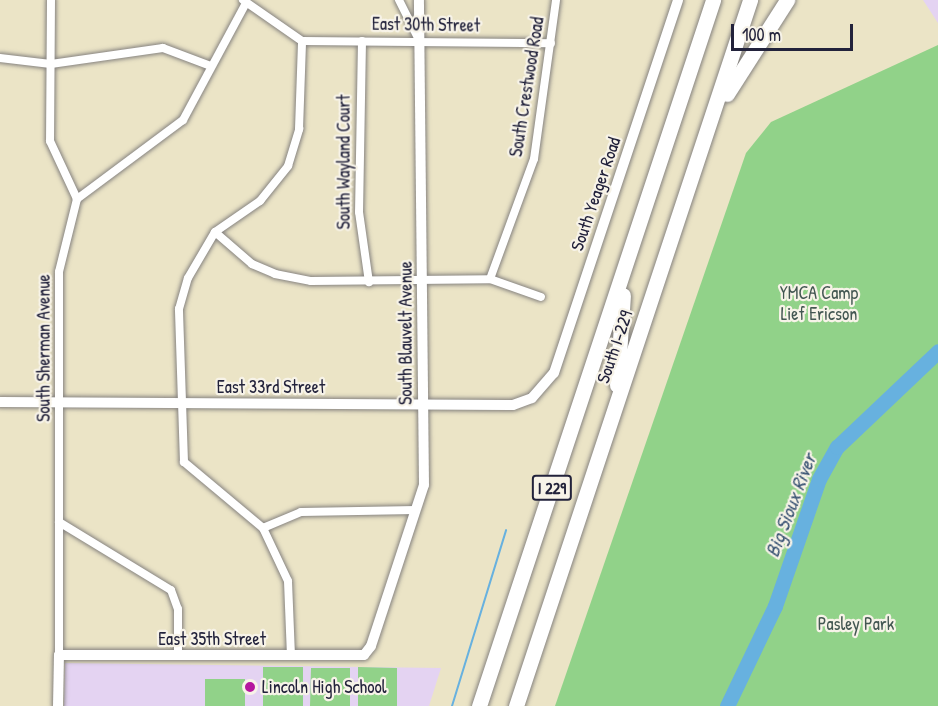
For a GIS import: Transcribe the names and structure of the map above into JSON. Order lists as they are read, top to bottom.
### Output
{
  "streets": {
    "highway": ["South I-229", "I 229"],
    "street": [
      "East 30th Street",
      "South Crestwood Road",
      "South Wayland Court",
      "South Yeager Road",
      "South Blauvelt Avenue",
      "South Sherman Avenue",
      "East 33rd Street",
      "East 35th Street"
    ]
  },
  "crossings": [
    ["East 30th Street", "South Crestwood Road"],
    ["East 30th Street", "South Wayland Court"],
    ["East 30th Street", "South Blauvelt Avenue"],
    ["South Yeager Road", "East 33rd Street"],
    ["South Blauvelt Avenue", "East 33rd Street"],
    ["South Blauvelt Avenue", "East 35th Street"],
    ["South Sherman Avenue", "East 33rd Street"],
    ["South Sherman Avenue", "East 35th Street"]
  ],
  "water": ["Big Sioux River"],
  "parks": ["YMCA Camp Lief Ericson", "Pasley Park"],
  "places": ["Lincoln High School"],
  "scale_bar": "100 m"
}
